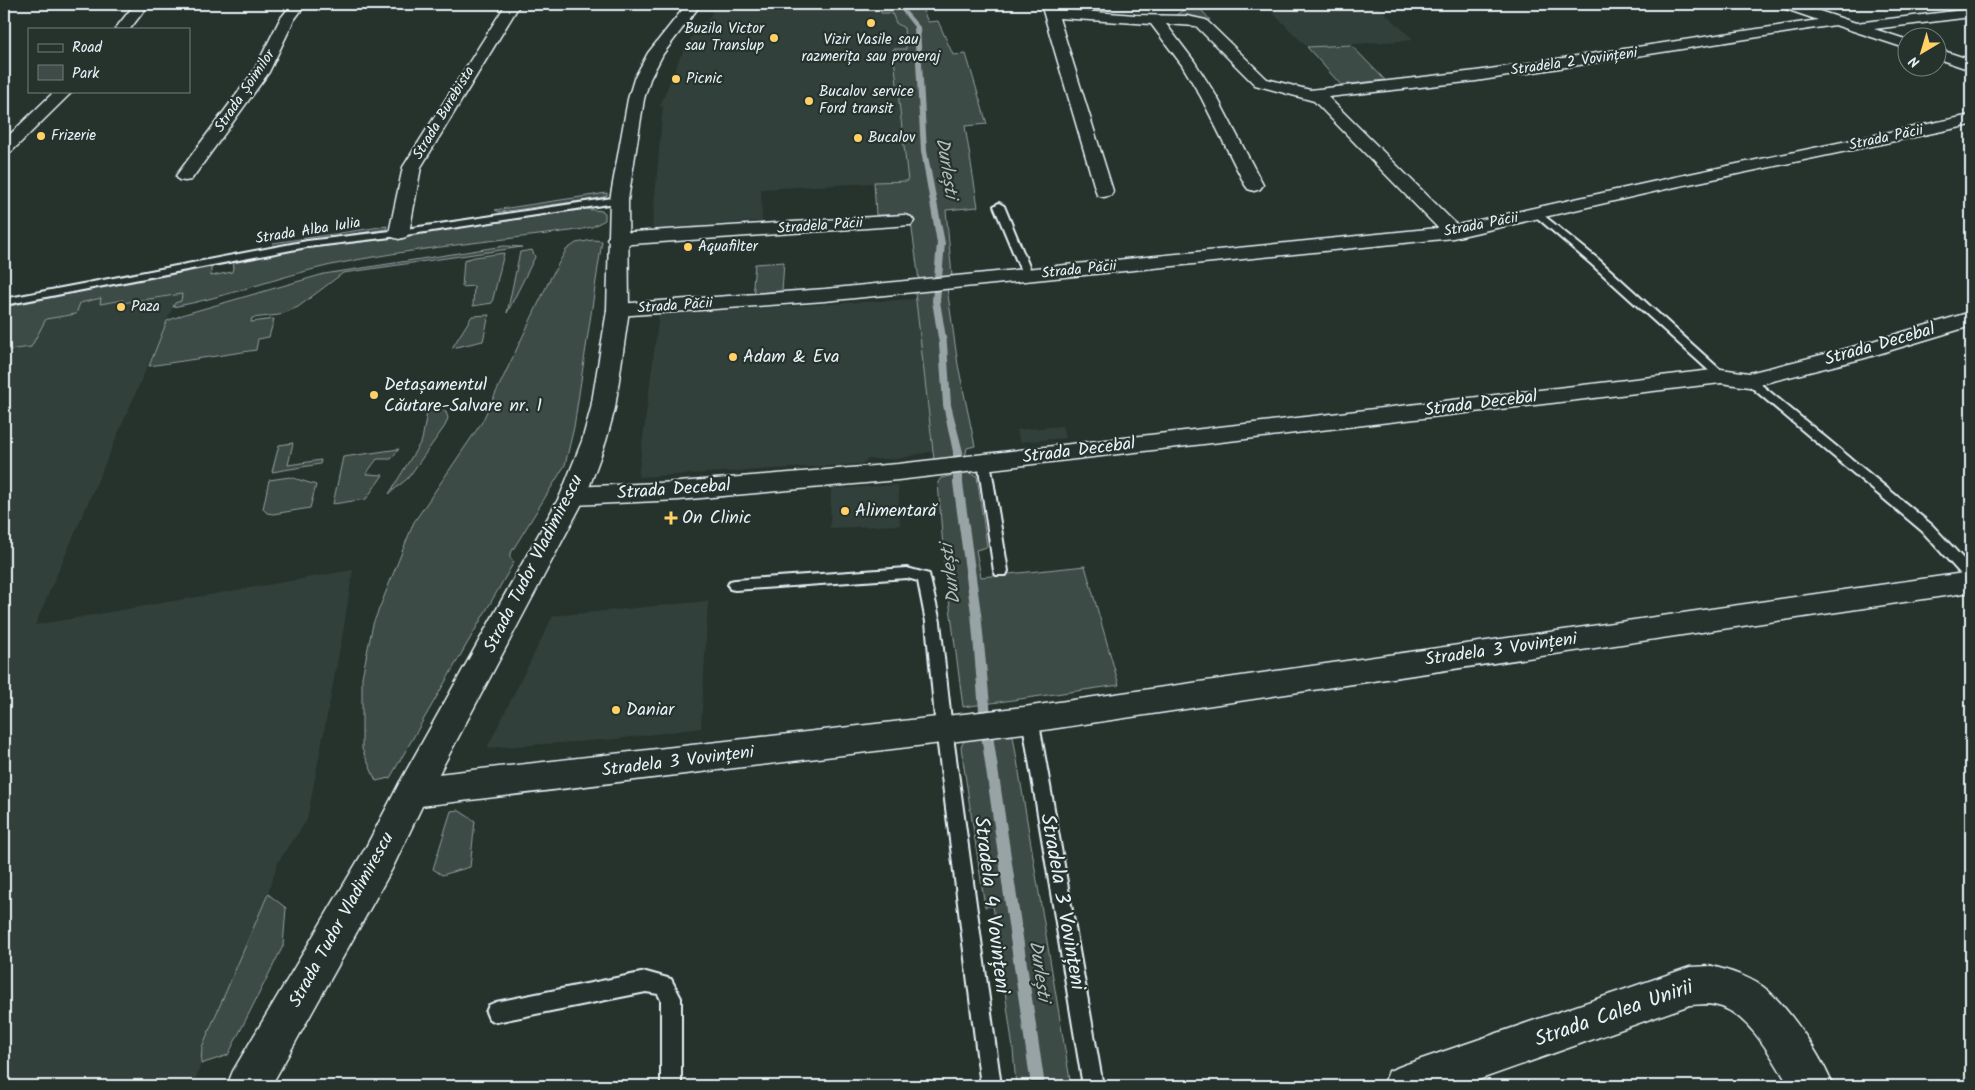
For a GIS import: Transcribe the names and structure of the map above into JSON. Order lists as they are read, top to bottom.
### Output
{
  "streets": {
    "street": [
      "Stradela 2 Vovințeni",
      "Strada Șoimilor",
      "Strada Burebista",
      "Strada Păcii",
      "Stradela Păcii",
      "Strada Decebal",
      "Strada Tudor Vladimirescu",
      "Stradela 3 Vovințeni",
      "Strada Calea Unirii"
    ],
    "lane": ["Strada Alba Iulia", "Stradela 4 Vovințeni"]
  },
  "crossings": [
    ["Strada Burebista", "Strada Alba Iulia"],
    ["Strada Păcii", "Strada Decebal"],
    ["Strada Păcii", "Strada Tudor Vladimirescu"],
    ["Stradela Păcii", "Strada Tudor Vladimirescu"],
    ["Strada Alba Iulia", "Strada Tudor Vladimirescu"],
    ["Strada Decebal", "Strada Tudor Vladimirescu"],
    ["Strada Tudor Vladimirescu", "Stradela 3 Vovințeni"],
    ["Stradela 3 Vovințeni", "Stradela 4 Vovințeni"]
  ],
  "water": ["Durlești"],
  "places": {
    "other": [
      "Vizir Vasile sau razmerița sau proveraj",
      "Buzila Victor sau Translup",
      "Picnic",
      "Bucalov service Ford transit",
      "Frizerie",
      "Bucalov",
      "Aquafilter",
      "Paza",
      "Adam & Eva",
      "Detașamentul Căutare-Salvare nr. 1",
      "Alimentară",
      "Daniar"
    ],
    "health": ["On Clinic"]
  },
  "legend": ["Road", "Park"],
  "north": "bottom left"
}
